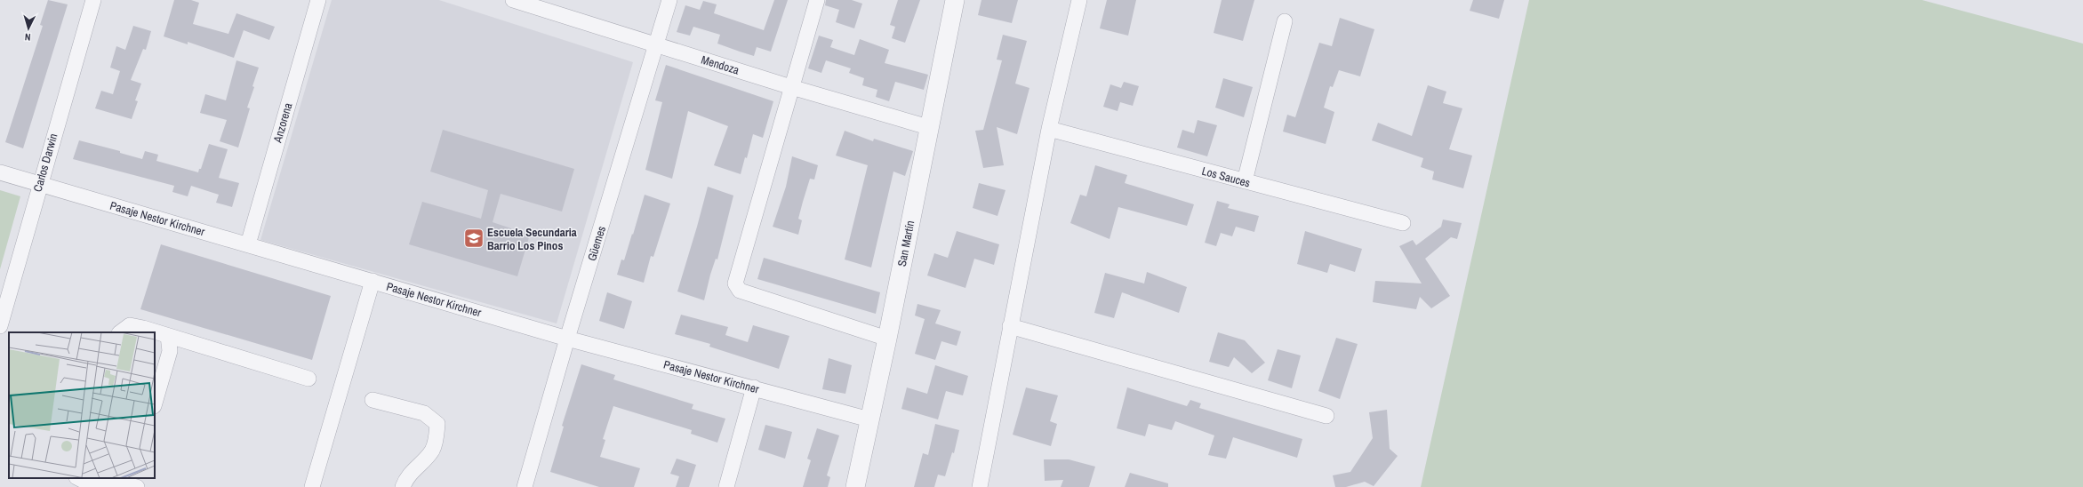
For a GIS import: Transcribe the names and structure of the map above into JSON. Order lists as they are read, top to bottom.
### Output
{
  "streets": {
    "street": [
      "Mendoza",
      "Anzorena",
      "Carlos Darwin",
      "Los Sauces",
      "Pasaje Nestor Kirchner",
      "Güemes",
      "San Martín"
    ]
  },
  "crossings": [
    ["Mendoza", "Güemes"],
    ["Mendoza", "San Martín"],
    ["Anzorena", "Pasaje Nestor Kirchner"],
    ["Carlos Darwin", "Pasaje Nestor Kirchner"],
    ["Pasaje Nestor Kirchner", "Güemes"],
    ["Pasaje Nestor Kirchner", "San Martín"]
  ],
  "places": {
    "school or university": ["Escuela Secundaria Barrio Los Pinos"]
  },
  "north": "bottom"
}
